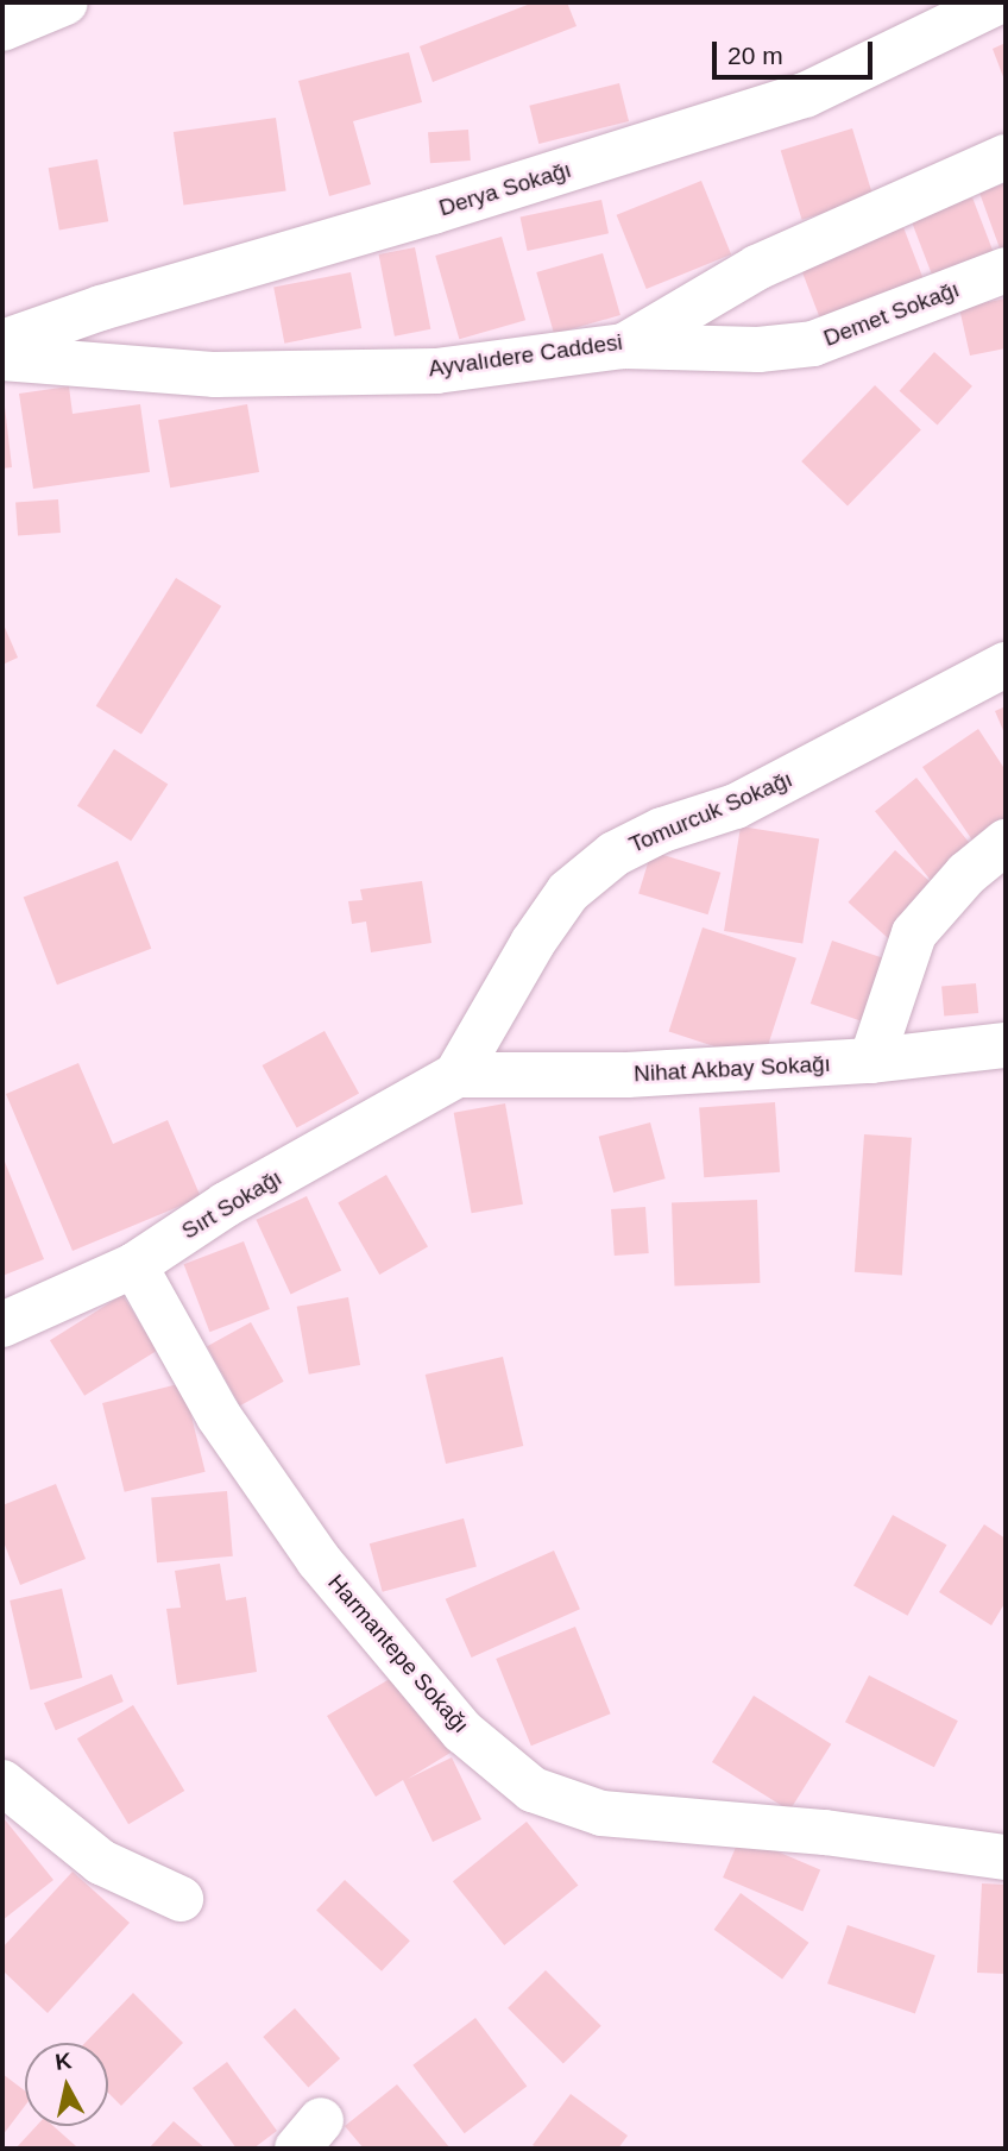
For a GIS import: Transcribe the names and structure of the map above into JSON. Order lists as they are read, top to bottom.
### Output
{
  "streets": {
    "street": [
      "Derya Sokağı",
      "Demet Sokağı",
      "Ayvalıdere Caddesi",
      "Tomurcuk Sokağı",
      "Nihat Akbay Sokağı",
      "Sırt Sokağı",
      "Harmantepe Sokağı"
    ]
  },
  "crossings": [
    ["Demet Sokağı", "Ayvalıdere Caddesi"],
    ["Tomurcuk Sokağı", "Nihat Akbay Sokağı"],
    ["Tomurcuk Sokağı", "Sırt Sokağı"],
    ["Nihat Akbay Sokağı", "Sırt Sokağı"],
    ["Sırt Sokağı", "Harmantepe Sokağı"]
  ],
  "scale_bar": "20 m",
  "north": "top"
}
